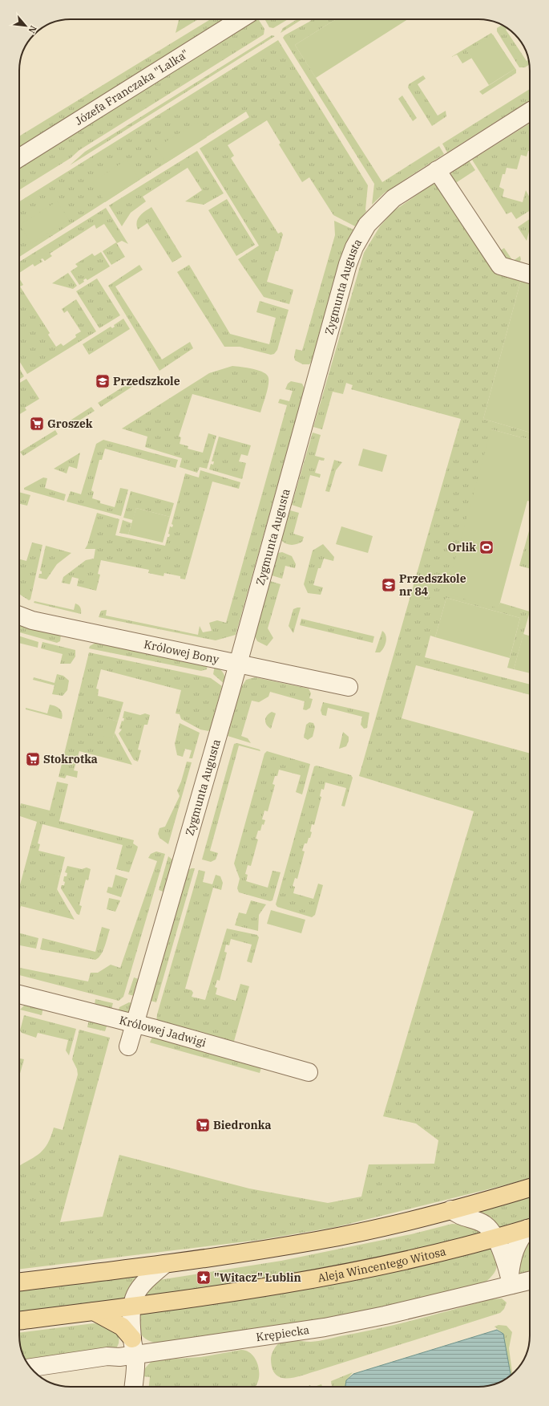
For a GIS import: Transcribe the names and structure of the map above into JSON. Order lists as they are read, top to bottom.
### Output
{
  "streets": {
    "main road": ["Aleja Wincentego Witosa"],
    "street": [
      "Józefa Franczaka \"Lalka\"",
      "Zygmunta Augusta",
      "Królowej Bony",
      "Królowej Jadwigi",
      "Krępiecka"
    ]
  },
  "crossings": [
    ["Zygmunta Augusta", "Królowej Bony"],
    ["Zygmunta Augusta", "Królowej Jadwigi"]
  ],
  "places": {
    "school or university": ["Przedszkole", "Przedszkole nr 84"],
    "supermarket": ["Groszek", "Stokrotka", "Biedronka"],
    "sports": ["Orlik"],
    "place": ["\"Witacz\" Lublin"]
  },
  "north": "bottom right"
}
